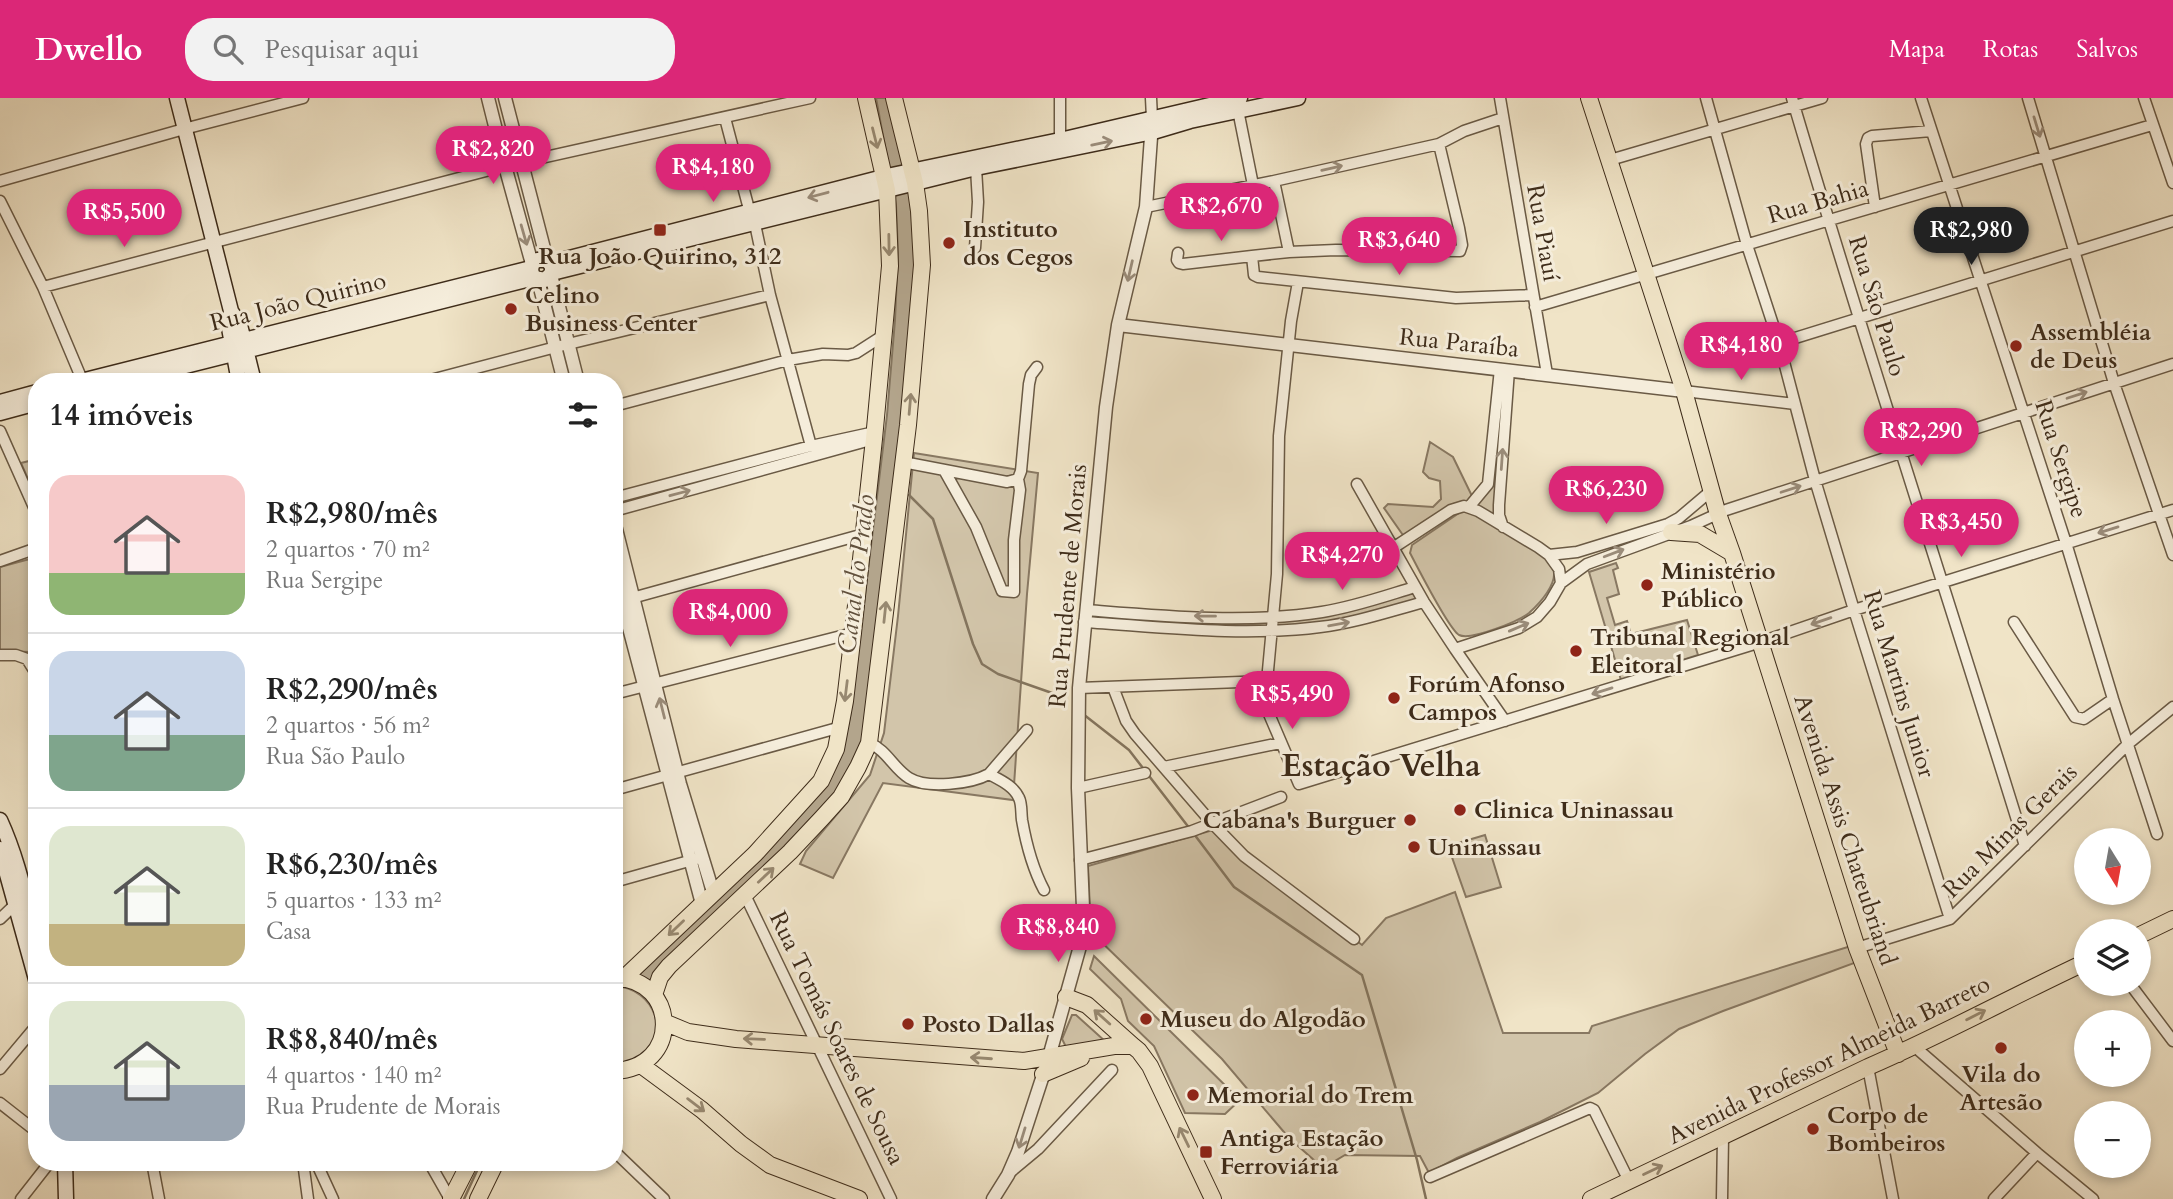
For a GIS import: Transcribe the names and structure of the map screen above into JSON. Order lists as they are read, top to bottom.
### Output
{
  "streets": {
    "main road": ["Rua João Quirino", "Avenida Assis Chateubriand", "Avenida Professor Almeida Barreto"],
    "street": [
      "Rua Bahia",
      "Rua Piauí",
      "Rua São Paulo",
      "Rua Paraíba",
      "Rua Sergipe",
      "Rua Prudente de Morais",
      "Rua Martins Junior",
      "Rua Minas Gerais",
      "Rua Tomás Soares de Sousa"
    ]
  },
  "crossings": [
    ["Rua Bahia", "Rua Piauí"],
    ["Rua Bahia", "Rua São Paulo"],
    ["Rua Bahia", "Rua Sergipe"],
    ["Rua Bahia", "Rua Martins Junior"],
    ["Rua Bahia", "Avenida Assis Chateubriand"],
    ["Rua Piauí", "Rua Paraíba"],
    ["Rua São Paulo", "Rua Minas Gerais"],
    ["Rua Paraíba", "Rua Prudente de Morais"],
    ["Rua Paraíba", "Rua Martins Junior"],
    ["Rua Paraíba", "Avenida Assis Chateubriand"],
    ["Rua Sergipe", "Rua Minas Gerais"],
    ["Rua Martins Junior", "Rua Minas Gerais"],
    ["Avenida Assis Chateubriand", "Rua Minas Gerais"],
    ["Avenida Assis Chateubriand", "Avenida Professor Almeida Barreto"]
  ],
  "one_way": ["Avenida Professor Almeida Barreto"],
  "districts": ["Estação Velha"],
  "water": ["Canal do Prado"],
  "places": {
    "transit": ["Rua João Quirino, 312", "Antiga Estação Ferroviária"],
    "other": [
      "Instituto dos Cegos",
      "Celino Business Center",
      "Assembléia de Deus",
      "Ministério Público",
      "Tribunal Regional Eleitoral",
      "Forúm Afonso Campos",
      "Clinica Uninassau",
      "Cabana's Burguer",
      "Uninassau",
      "Museu do Algodão",
      "Posto Dallas",
      "Vila do Artesão",
      "Memorial do Trem",
      "Corpo de Bombeiros"
    ]
  },
  "north": "bottom",
  "page": {
    "header": "Dwello",
    "search": "Pesquisar aqui",
    "nav": ["Mapa", "Rotas", "Salvos"],
    "price": [
      "R$2,820",
      "R$4,180",
      "R$2,670",
      "R$5,500",
      "R$2,980",
      "R$3,640",
      "R$4,180",
      "R$2,290",
      "R$6,230",
      "R$3,450",
      "R$4,270",
      "R$4,000",
      "R$5,490",
      "R$8,840"
    ],
    "heading": "14 imóveis",
    "list": [
      {
        "name": "R$2,980/mês",
        "note": "2 quartos · 70 m² · Rua Sergipe"
      },
      {
        "name": "R$2,290/mês",
        "note": "2 quartos · 56 m² · Rua São Paulo"
      },
      {
        "name": "R$6,230/mês",
        "note": "5 quartos · 133 m² · Casa"
      },
      {
        "name": "R$8,840/mês",
        "note": "4 quartos · 140 m² · Rua Prudente de Morais"
      }
    ],
    "map_buttons": ["+", "−"]
  }
}
